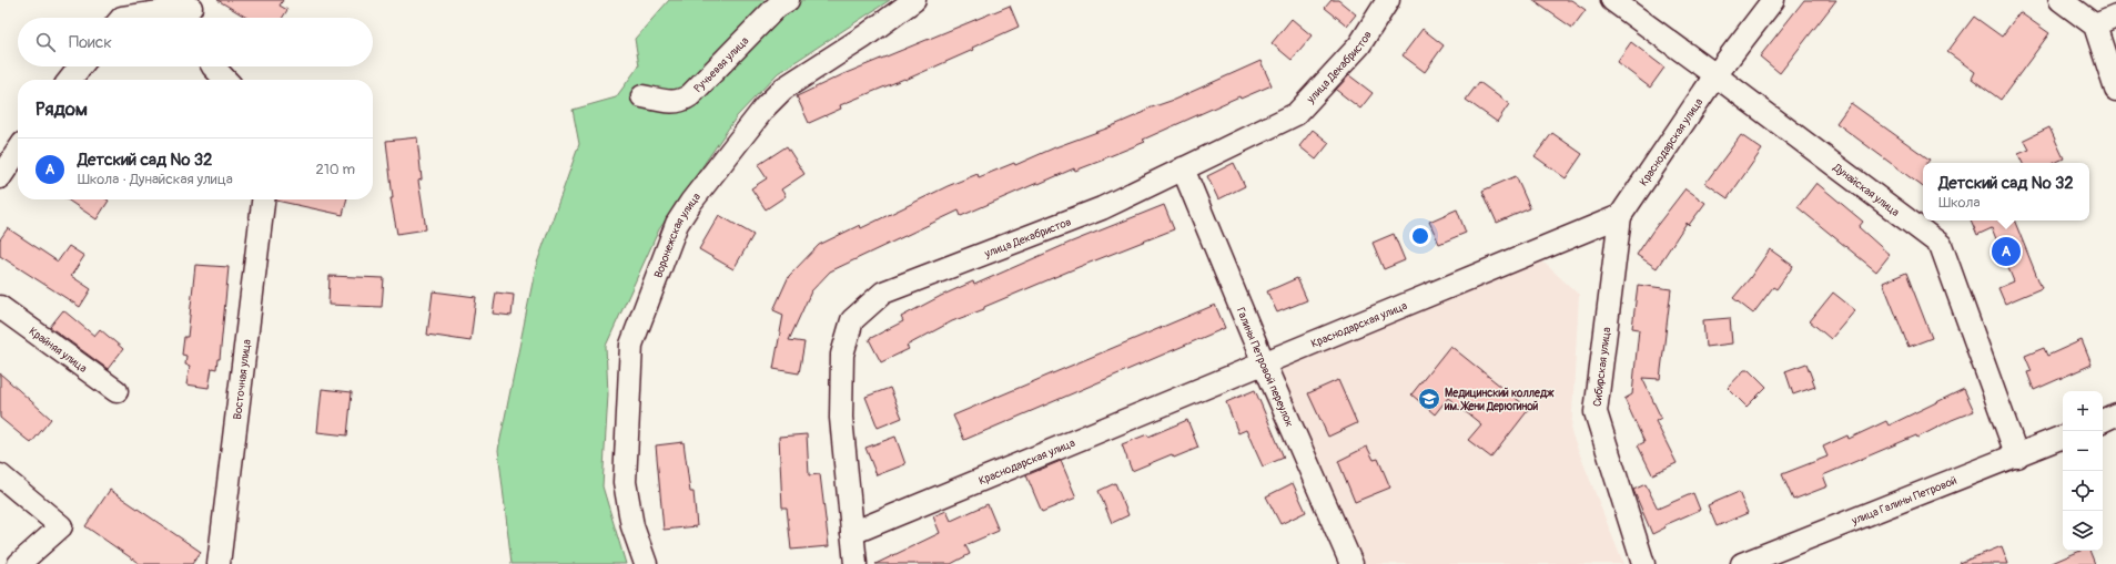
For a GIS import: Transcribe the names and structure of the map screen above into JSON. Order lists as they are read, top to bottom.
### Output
{
  "streets": {
    "street": [
      "Ручьевая улица",
      "улица Декабристов",
      "Краснодарская улица",
      "Дунайская улица",
      "Воронежская улица",
      "Крайняя улица",
      "Галины Петровой переулок",
      "Сибирская улица",
      "Восточная улица",
      "улица Галины Петровой"
    ]
  },
  "crossings": [
    ["улица Декабристов", "Краснодарская улица"],
    ["улица Декабристов", "Галины Петровой переулок"],
    ["Краснодарская улица", "Дунайская улица"],
    ["Краснодарская улица", "Галины Петровой переулок"],
    ["Краснодарская улица", "Сибирская улица"],
    ["Дунайская улица", "улица Галины Петровой"]
  ],
  "places": {
    "school or university": ["Медицинский колледж им. Жени Дерюгиной"]
  },
  "page": {
    "search": "Поиск",
    "heading": "Рядом",
    "list": [
      {
        "mark": "A",
        "name": "Детский сад № 32",
        "note": "Школа · Дунайская улица",
        "value": "210 m"
      }
    ],
    "popup": ["Детский сад № 32", "Школа"],
    "pins": "A",
    "map_buttons": ["+", "−"]
  }
}
